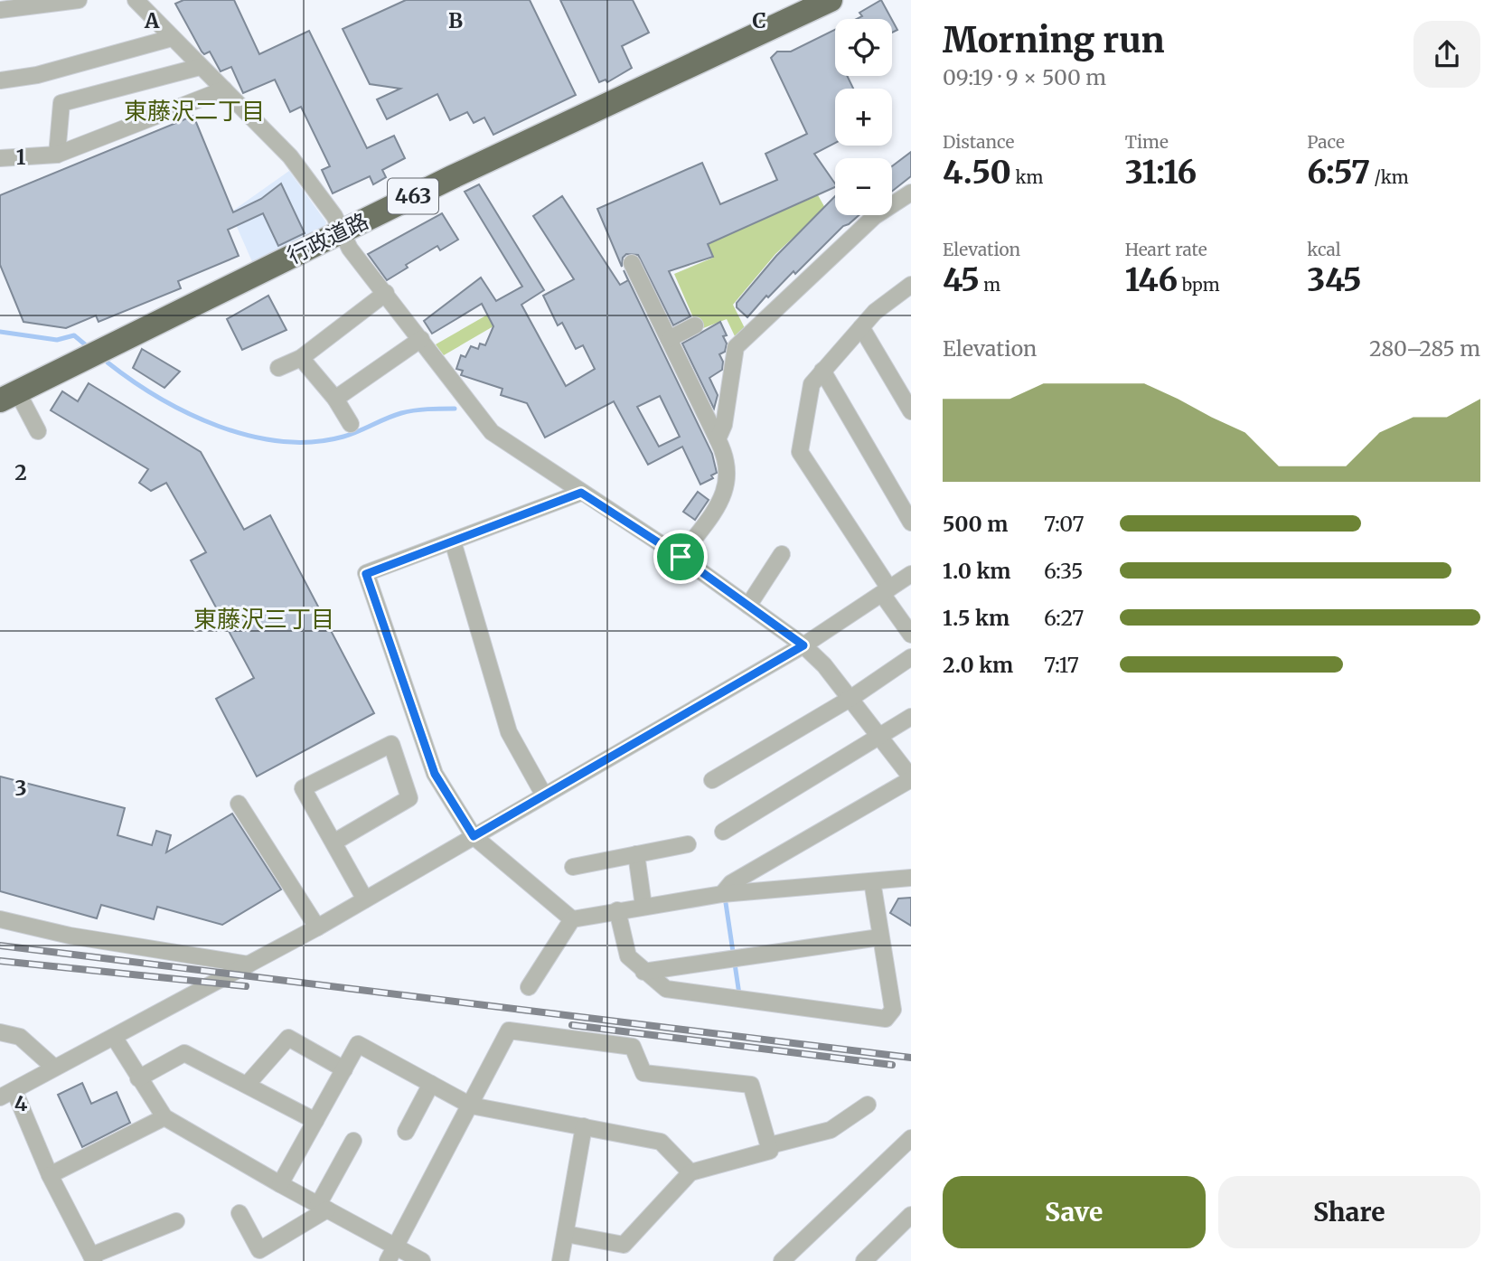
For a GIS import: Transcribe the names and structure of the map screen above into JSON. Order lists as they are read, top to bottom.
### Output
{
  "streets": {
    "highway": ["463", "行政道路"]
  },
  "districts": ["東藤沢二丁目", "東藤沢三丁目"],
  "page": {
    "heading": ["Morning run", "09:19 · 9 × 500 m"],
    "map_buttons": ["+", "−"],
    "stats": [
      ["Distance", "4.50 km"],
      ["Time", "31:16"],
      ["Pace", "6:57 /km"],
      ["Elevation", "45 m"],
      ["Heart rate", "146 bpm"],
      ["kcal", "345"]
    ],
    "chart": ["Elevation", "280–285 m"],
    "list": [
      {
        "name": "500 m",
        "note": "7:07"
      },
      {
        "name": "1.0 km",
        "note": "6:35"
      },
      {
        "name": "1.5 km",
        "note": "6:27"
      },
      {
        "name": "2.0 km",
        "note": "7:17"
      }
    ],
    "buttons": ["Save", "Share"]
  },
  "grid": {
    "columns": ["A", "B", "C"],
    "rows": [
      "1",
      "2",
      "3",
      "4"
    ]
  }
}
